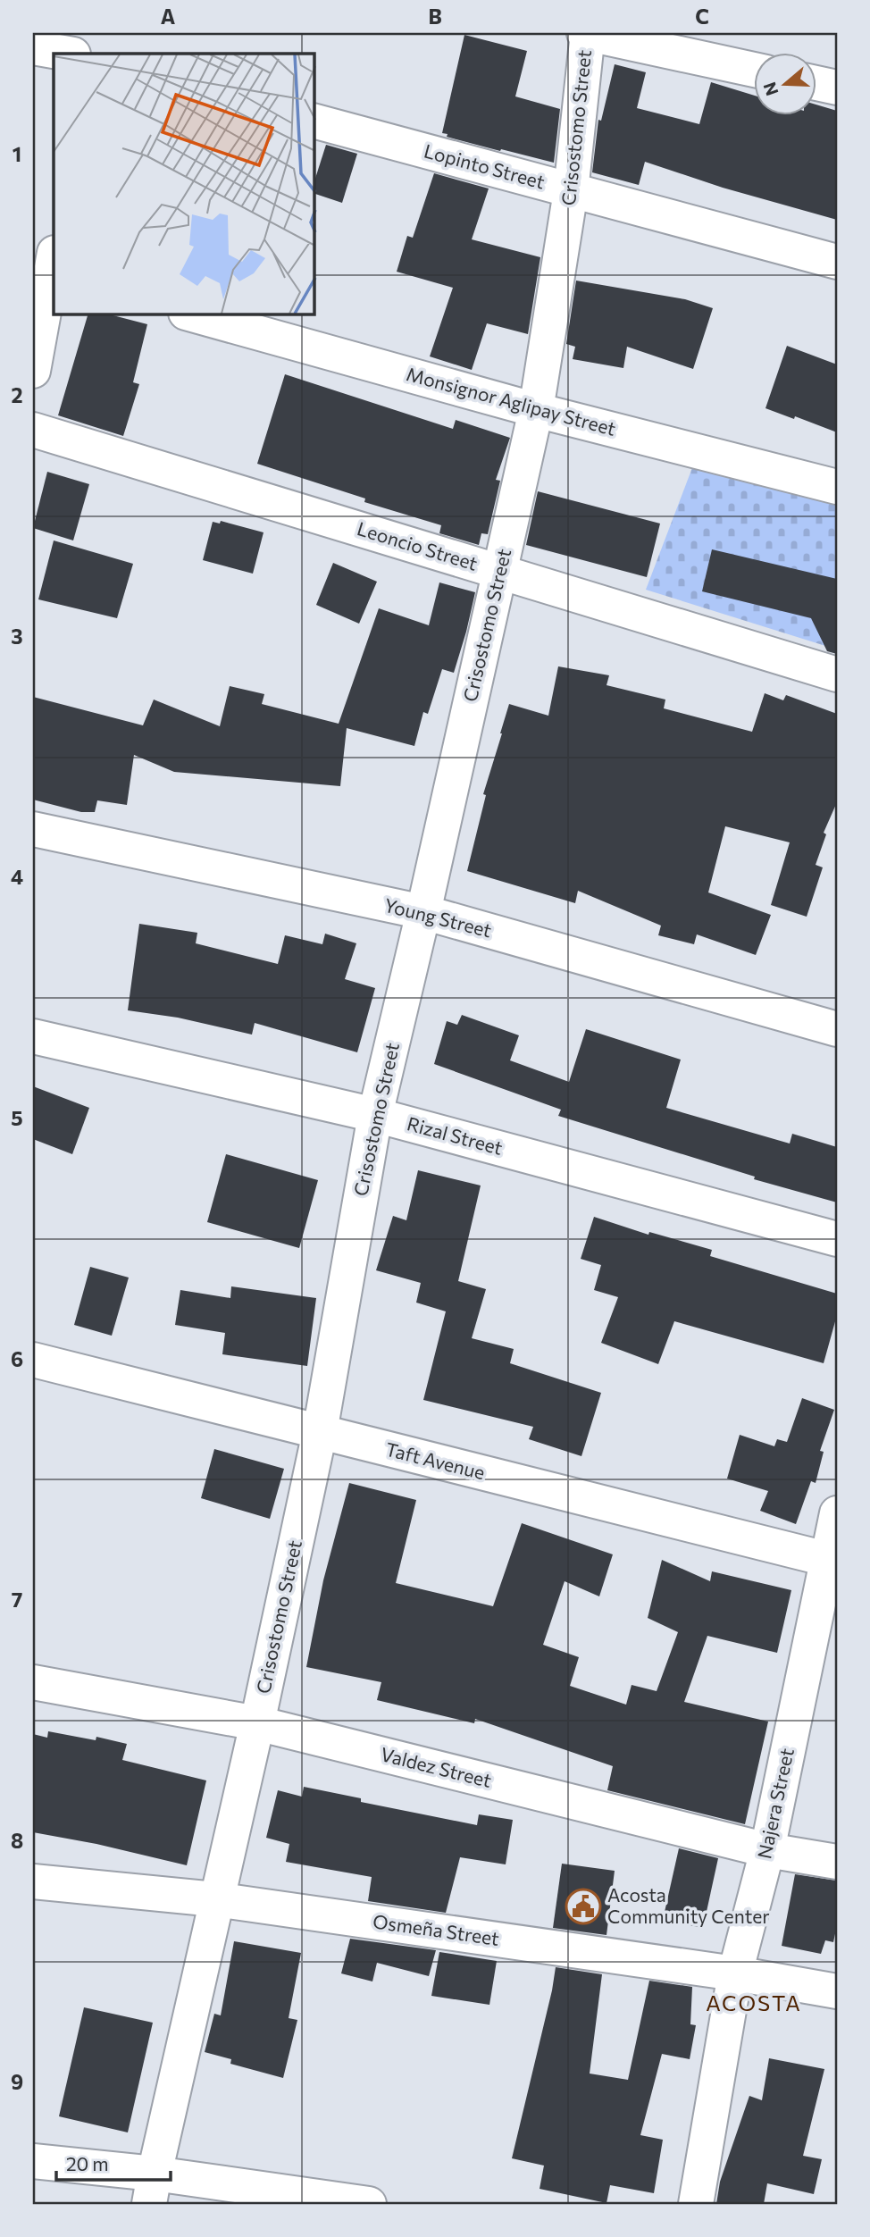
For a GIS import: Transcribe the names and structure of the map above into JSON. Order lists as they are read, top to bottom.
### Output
{
  "streets": {
    "street": [
      "Crisostomo Street",
      "Lopinto Street",
      "Monsignor Aglipay Street",
      "Leoncio Street",
      "Young Street",
      "Rizal Street",
      "Taft Avenue",
      "Valdez Street",
      "Najera Street",
      "Osmeña Street"
    ]
  },
  "crossings": [
    ["Crisostomo Street", "Lopinto Street"],
    ["Crisostomo Street", "Monsignor Aglipay Street"],
    ["Crisostomo Street", "Leoncio Street"],
    ["Crisostomo Street", "Young Street"],
    ["Crisostomo Street", "Rizal Street"],
    ["Crisostomo Street", "Taft Avenue"],
    ["Crisostomo Street", "Valdez Street"],
    ["Crisostomo Street", "Osmeña Street"],
    ["Taft Avenue", "Najera Street"],
    ["Valdez Street", "Najera Street"],
    ["Najera Street", "Osmeña Street"]
  ],
  "districts": ["ACOSTA"],
  "places": {
    "public building": ["Acosta Community Center"]
  },
  "scale_bar": "20 m",
  "north": "left",
  "grid": {
    "columns": ["A", "B", "C"],
    "rows": [
      "1",
      "2",
      "3",
      "4",
      "5",
      "6",
      "7",
      "8",
      "9"
    ]
  }
}
